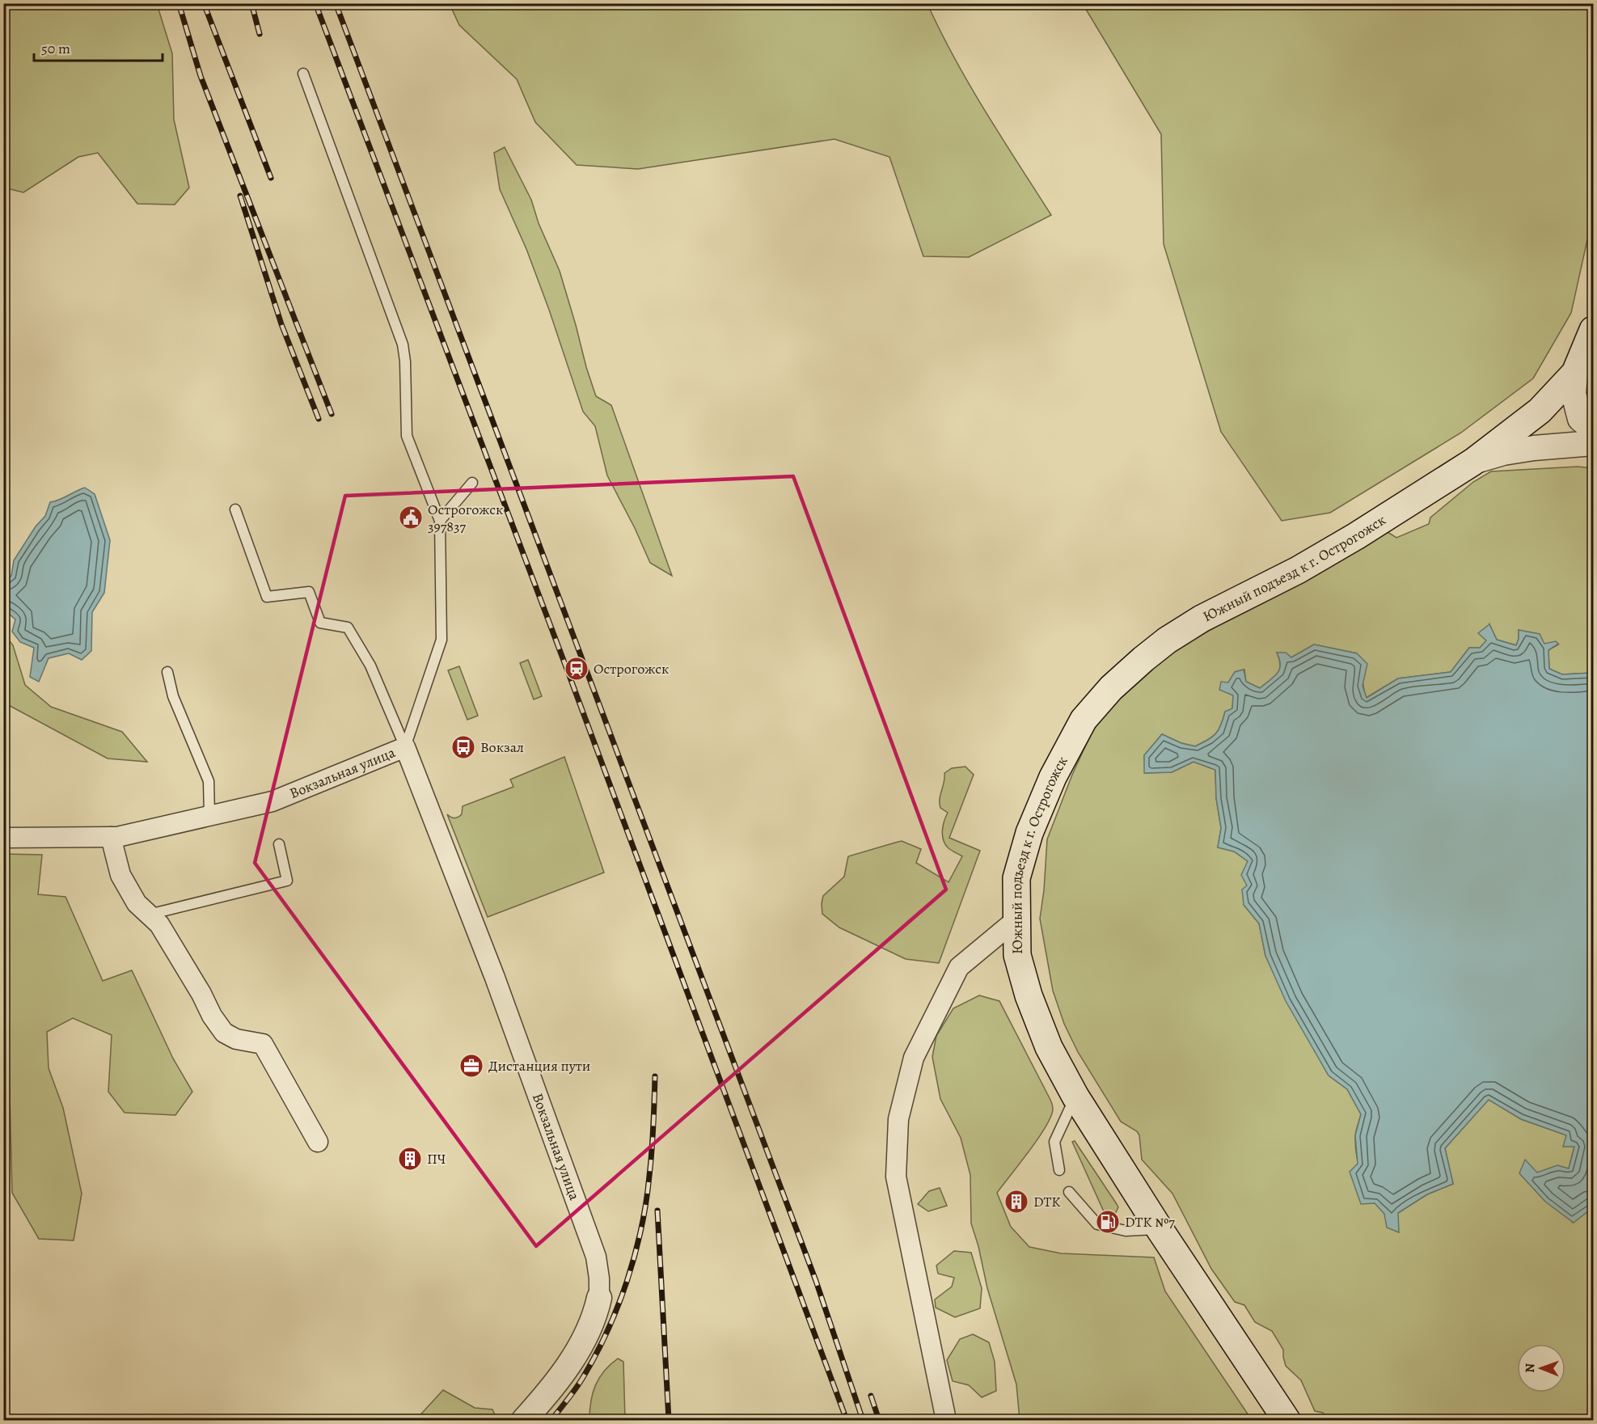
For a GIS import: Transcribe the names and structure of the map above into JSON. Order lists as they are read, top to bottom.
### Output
{
  "streets": {
    "main road": ["Южный подъезд к г. Острогожск"],
    "street": ["Вокзальная улица"]
  },
  "places": {
    "public building": ["Острогожск 397837"],
    "station": ["Острогожск"],
    "bus stop": ["Вокзал"],
    "office": ["Дистанция пути"],
    "building": ["ПЧ", "DTK"],
    "fuel station": ["DTK №7"]
  },
  "scale_bar": "50 m",
  "north": "left"
}
